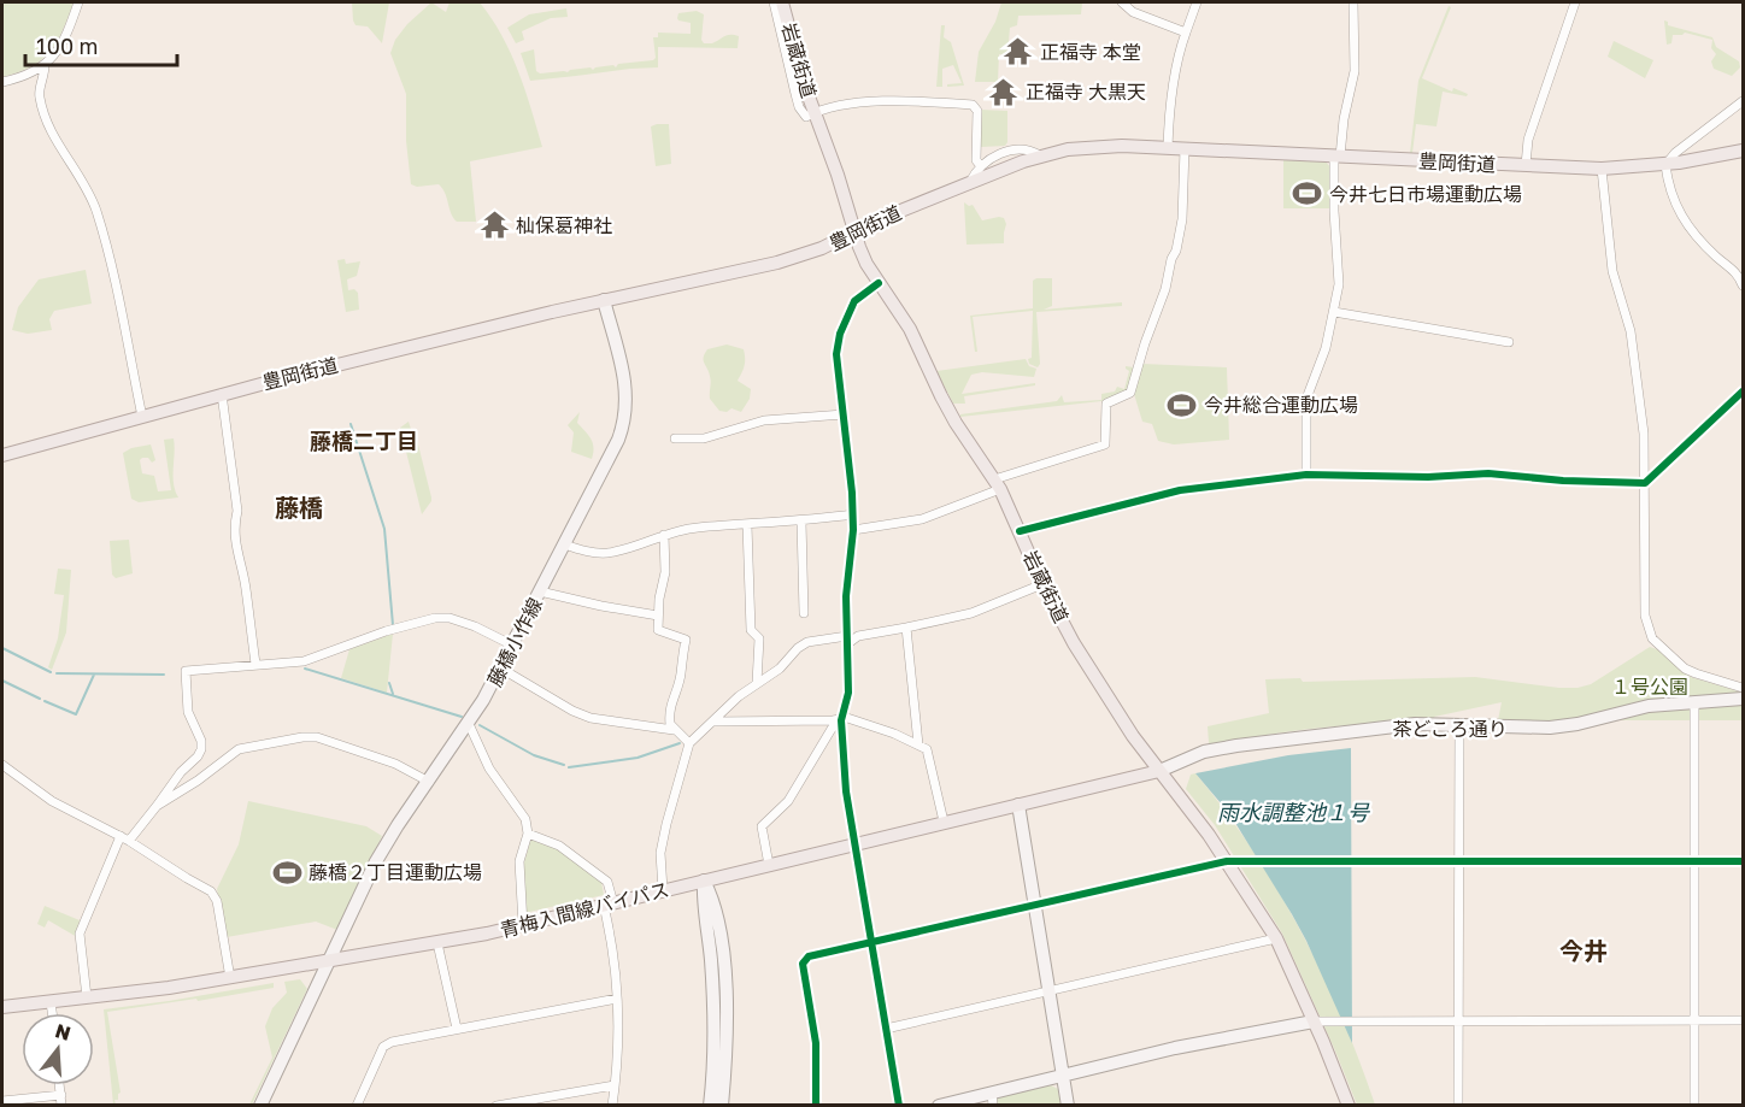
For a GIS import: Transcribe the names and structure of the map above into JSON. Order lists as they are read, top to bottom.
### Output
{
  "streets": {
    "main road": ["岩蔵街道", "豊岡街道", "青梅入間線バイパス"],
    "street": ["藤橋小作線", "茶どころ通り"]
  },
  "crossings": [
    ["岩蔵街道", "豊岡街道"],
    ["岩蔵街道", "茶どころ通り"],
    ["岩蔵街道", "青梅入間線バイパス"],
    ["豊岡街道", "藤橋小作線"],
    ["藤橋小作線", "青梅入間線バイパス"],
    ["茶どころ通り", "青梅入間線バイパス"]
  ],
  "districts": ["藤橋二丁目", "藤橋", "今井"],
  "water": ["雨水調整池１号"],
  "parks": ["１号公園"],
  "places": {
    "temple": ["正福寺 本堂", "正福寺 大黒天", "杣保葛神社"],
    "sports": ["今井七日市場運動広場", "今井総合運動広場", "藤橋２丁目運動広場"]
  },
  "scale_bar": "100 m",
  "north": "top"
}
